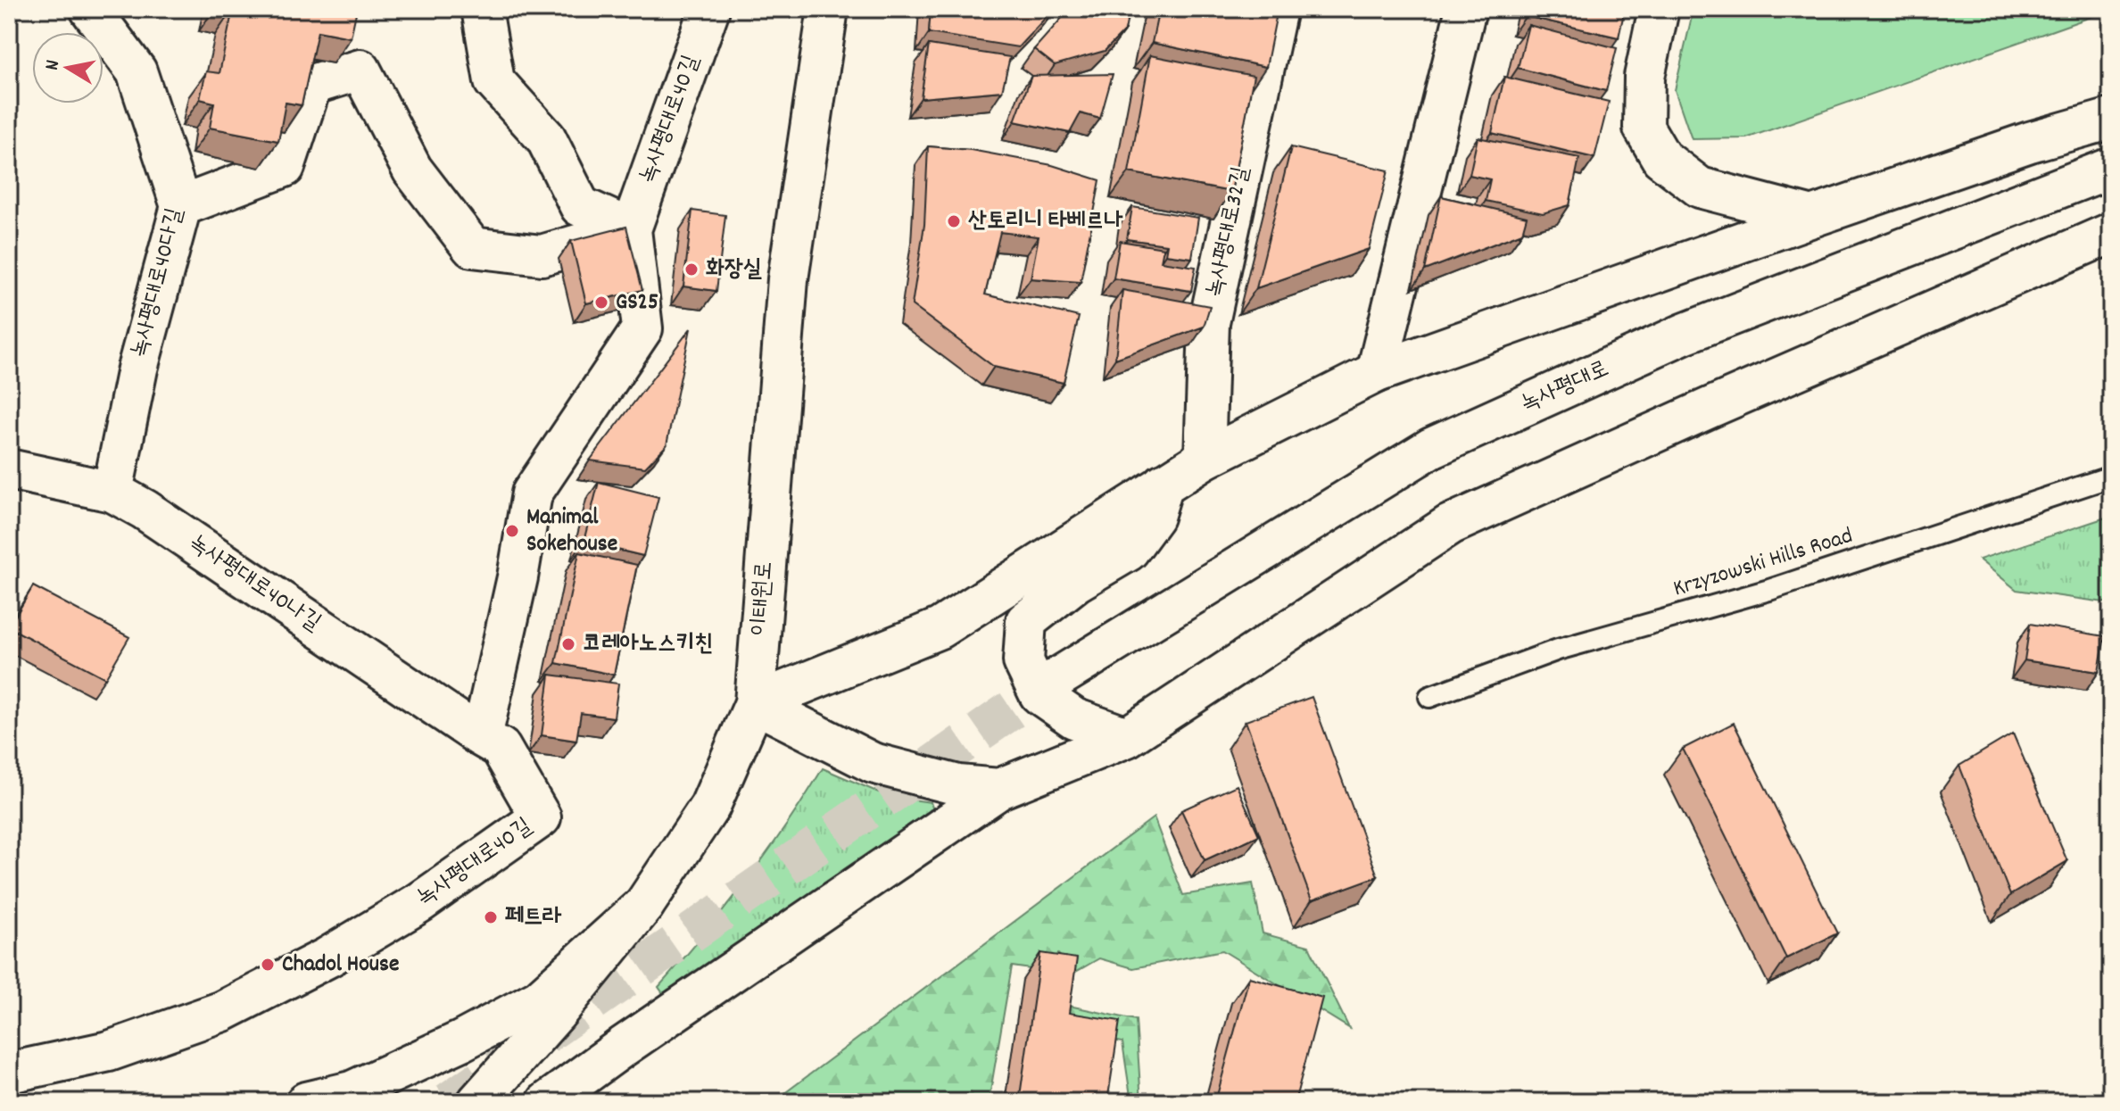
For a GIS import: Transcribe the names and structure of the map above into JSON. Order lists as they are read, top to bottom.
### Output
{
  "streets": {
    "main road": [
      "녹사평대로40길",
      "녹사평대로32길",
      "녹사평대로40다길",
      "녹사평대로",
      "녹사평대로40나길",
      "이태원로"
    ],
    "lane": ["Krzyzowski Hills Road"]
  },
  "crossings": [
    ["녹사평대로40길", "녹사평대로40나길"],
    ["녹사평대로40다길", "녹사평대로40나길"]
  ],
  "places": [
    "산토리니 타베르나",
    "화장실",
    "GS25",
    "Manimal Sokehouse",
    "코레아노스키친",
    "페트라",
    "Chadol House"
  ],
  "north": "left"
}
